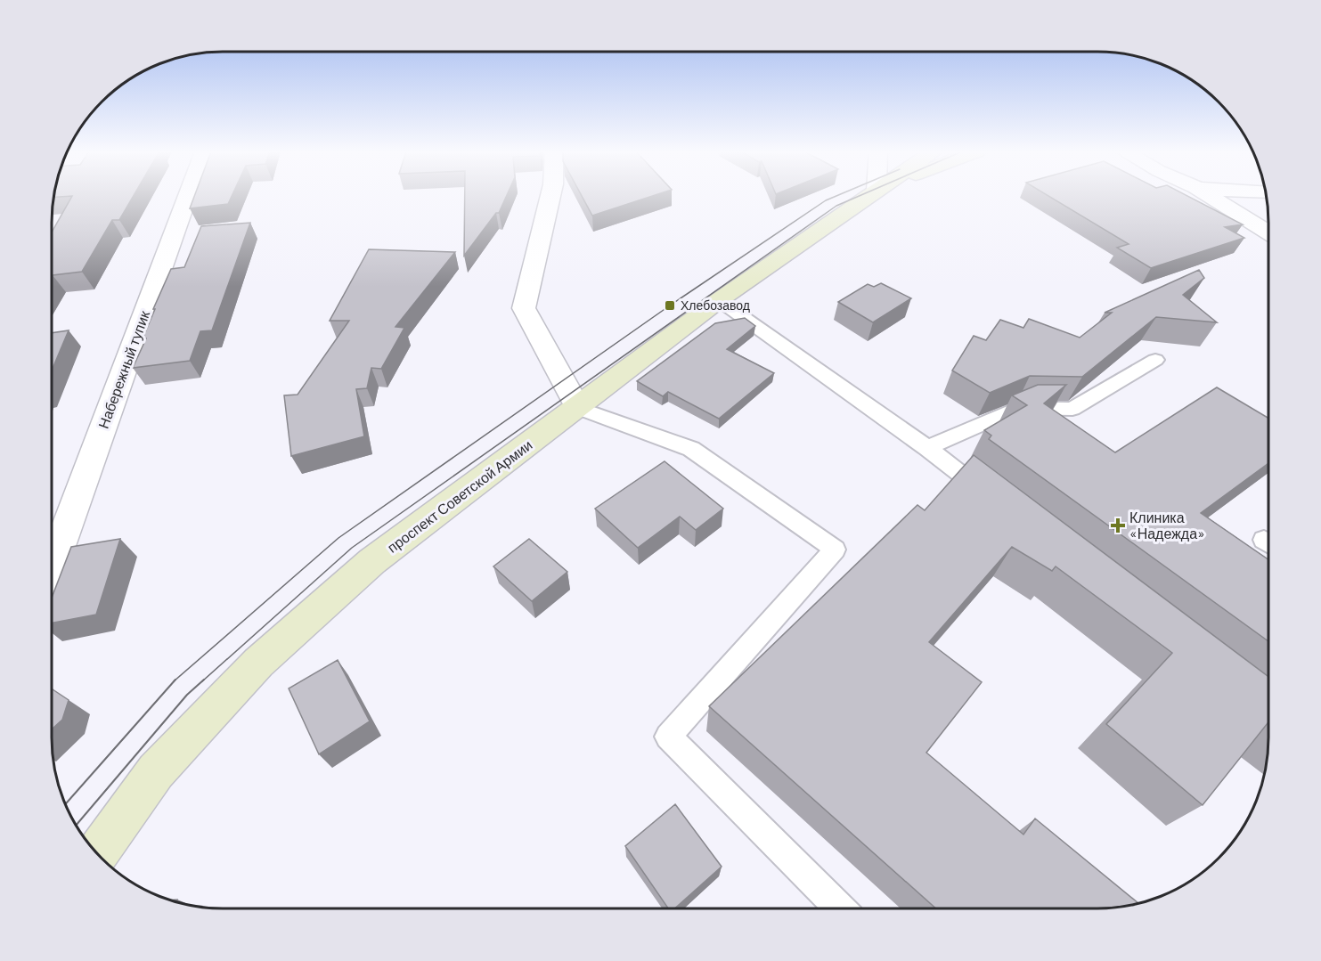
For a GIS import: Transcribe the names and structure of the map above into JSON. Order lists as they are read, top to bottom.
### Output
{
  "streets": {
    "main road": ["проспект Советской Армии"],
    "street": ["Набережный тупик"]
  },
  "places": {
    "transit": ["Хлебозавод"],
    "health": ["Клиника «Надежда»"]
  }
}
